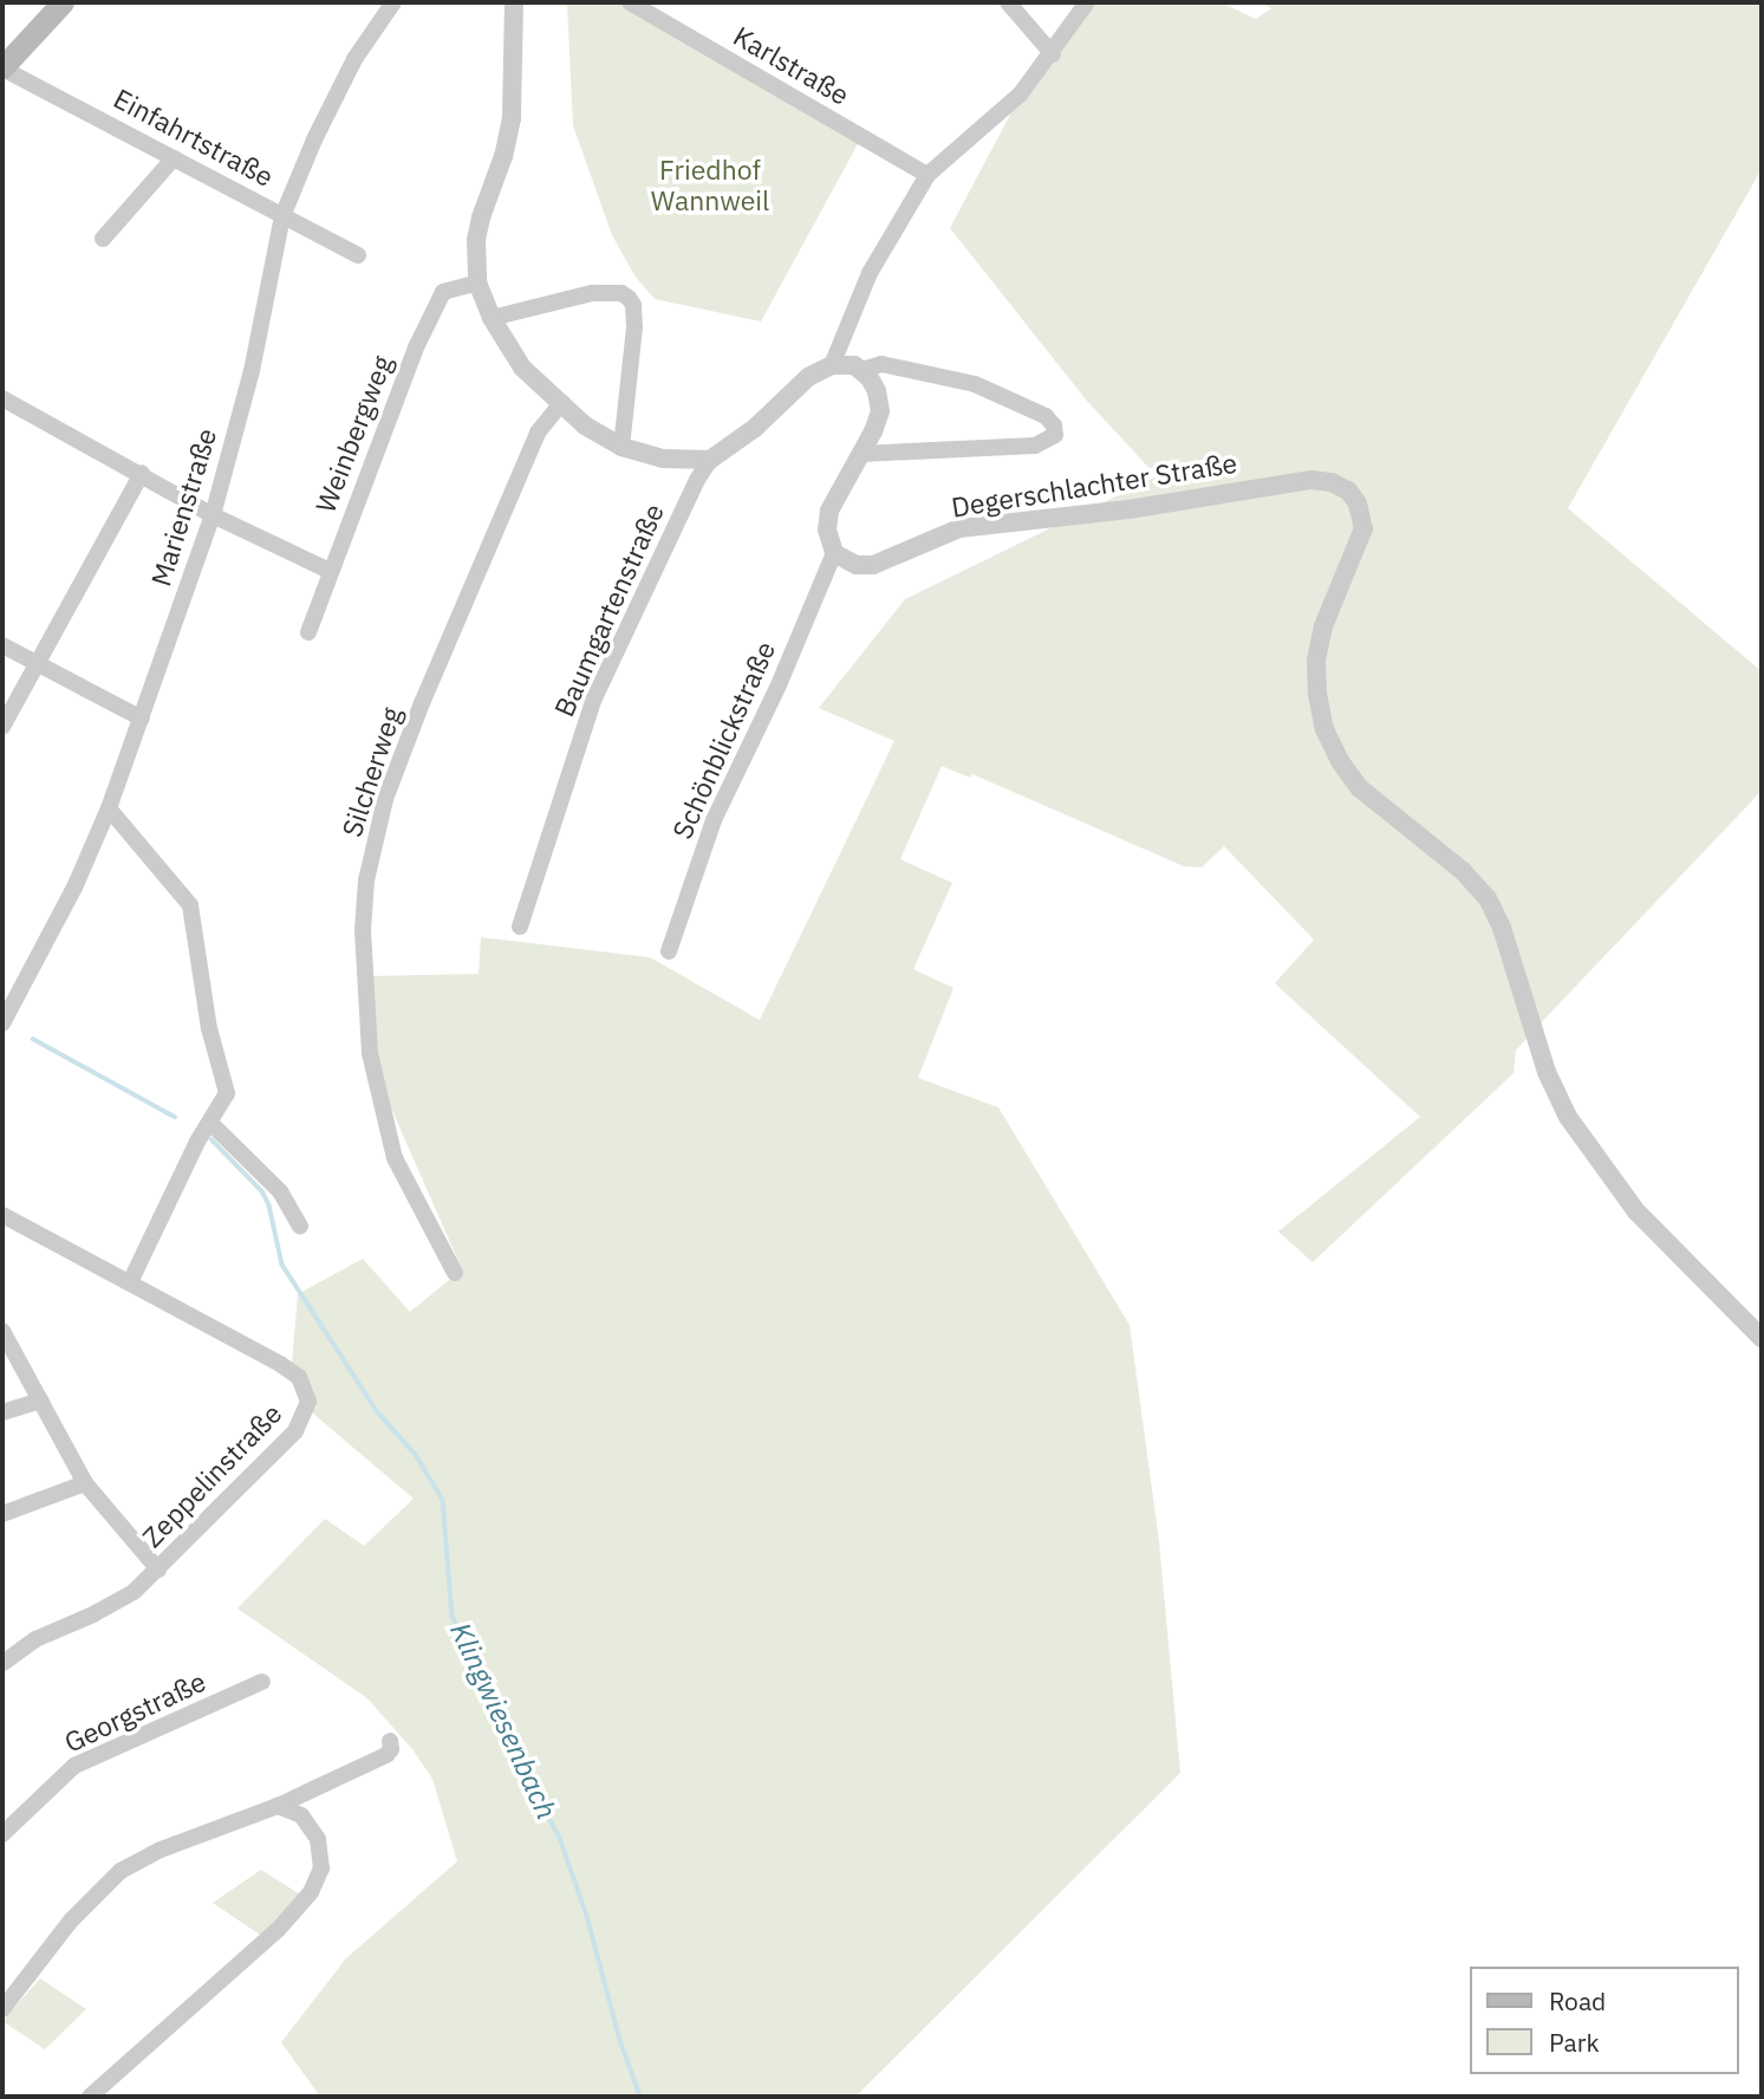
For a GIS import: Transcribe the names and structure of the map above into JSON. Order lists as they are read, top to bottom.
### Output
{
  "streets": {
    "street": [
      "Karlstraße",
      "Einfahrtstraße",
      "Weinbergweg",
      "Degerschlachter Straße",
      "Marienstraße",
      "Baumgartenstraße",
      "Schönblickstraße",
      "Silcherweg",
      "Zeppelinstraße",
      "Georgstraße"
    ]
  },
  "crossings": [
    ["Einfahrtstraße", "Marienstraße"],
    ["Degerschlachter Straße", "Schönblickstraße"]
  ],
  "water": ["Klingwiesenbach"],
  "parks": ["Friedhof Wannweil"],
  "legend": ["Road", "Park"]
}
